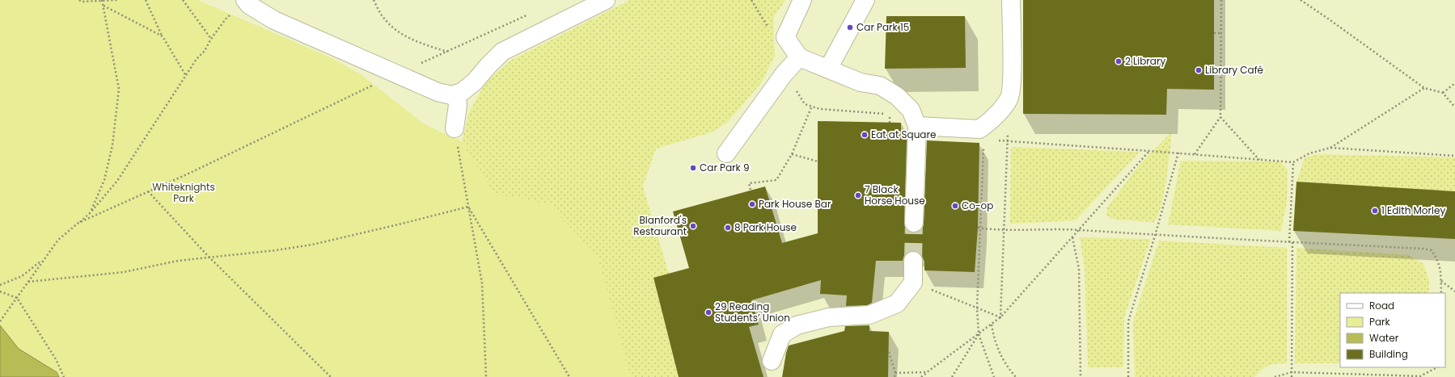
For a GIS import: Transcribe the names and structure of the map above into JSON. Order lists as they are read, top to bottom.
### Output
{
  "parks": ["Whiteknights Park"],
  "places": [
    "Car Park 15",
    "2 Library",
    "Library Café",
    "Eat at Square",
    "Car Park 9",
    "7 Black Horse House",
    "Park House Bar",
    "Co-op",
    "1 Edith Morley",
    "Blanford's Restaurant",
    "8 Park House",
    "29 Reading Students’ Union"
  ],
  "legend": [
    "Road",
    "Park",
    "Water",
    "Building"
  ]
}
